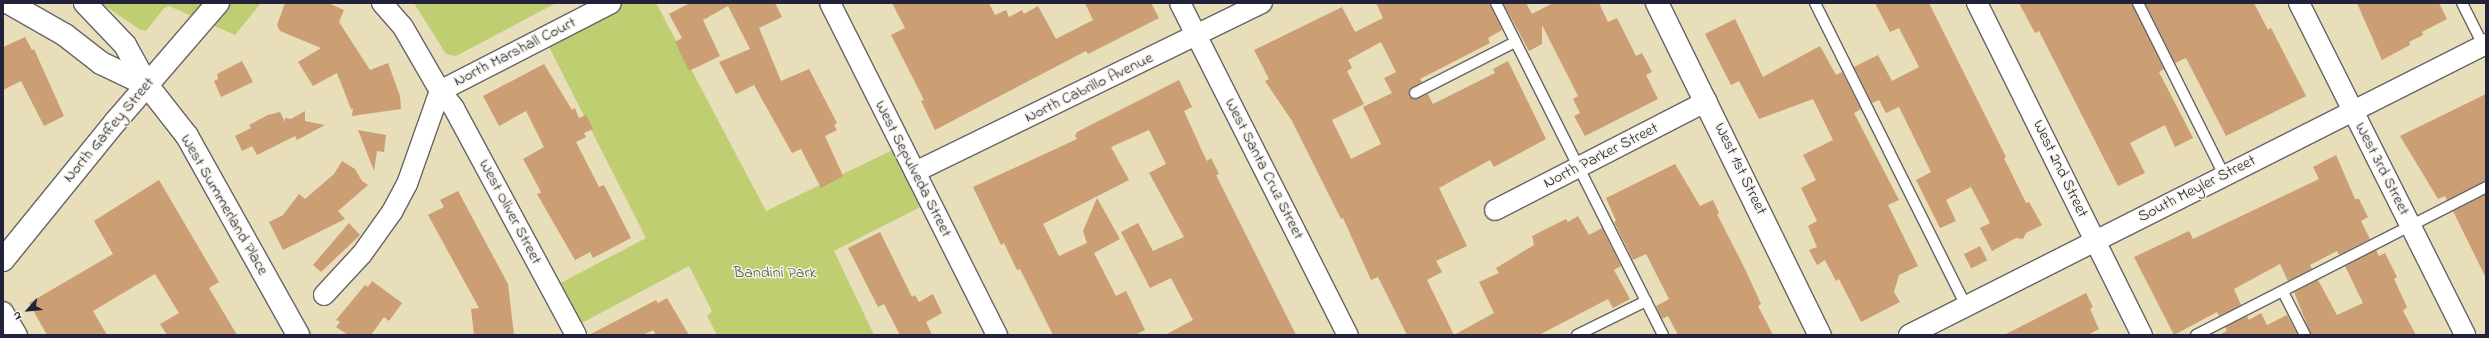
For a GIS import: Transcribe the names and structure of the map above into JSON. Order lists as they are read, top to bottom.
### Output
{
  "streets": {
    "main road": ["North Gaffey Street", "West 1st Street", "West Summerland Place"],
    "street": [
      "North Marshall Court",
      "North Cabrillo Avenue",
      "North Parker Street",
      "West Sepulveda Street",
      "West Santa Cruz Street",
      "West 2nd Street",
      "West 3rd Street",
      "South Meyler Street",
      "West Oliver Street"
    ]
  },
  "crossings": [
    ["North Marshall Court", "West Oliver Street"],
    ["North Cabrillo Avenue", "West Sepulveda Street"],
    ["North Cabrillo Avenue", "West Santa Cruz Street"],
    ["North Gaffey Street", "West Summerland Place"],
    ["North Parker Street", "West 1st Street"],
    ["West 2nd Street", "South Meyler Street"],
    ["West 3rd Street", "South Meyler Street"]
  ],
  "parks": ["Bandini Park"],
  "north": "bottom left"
}
